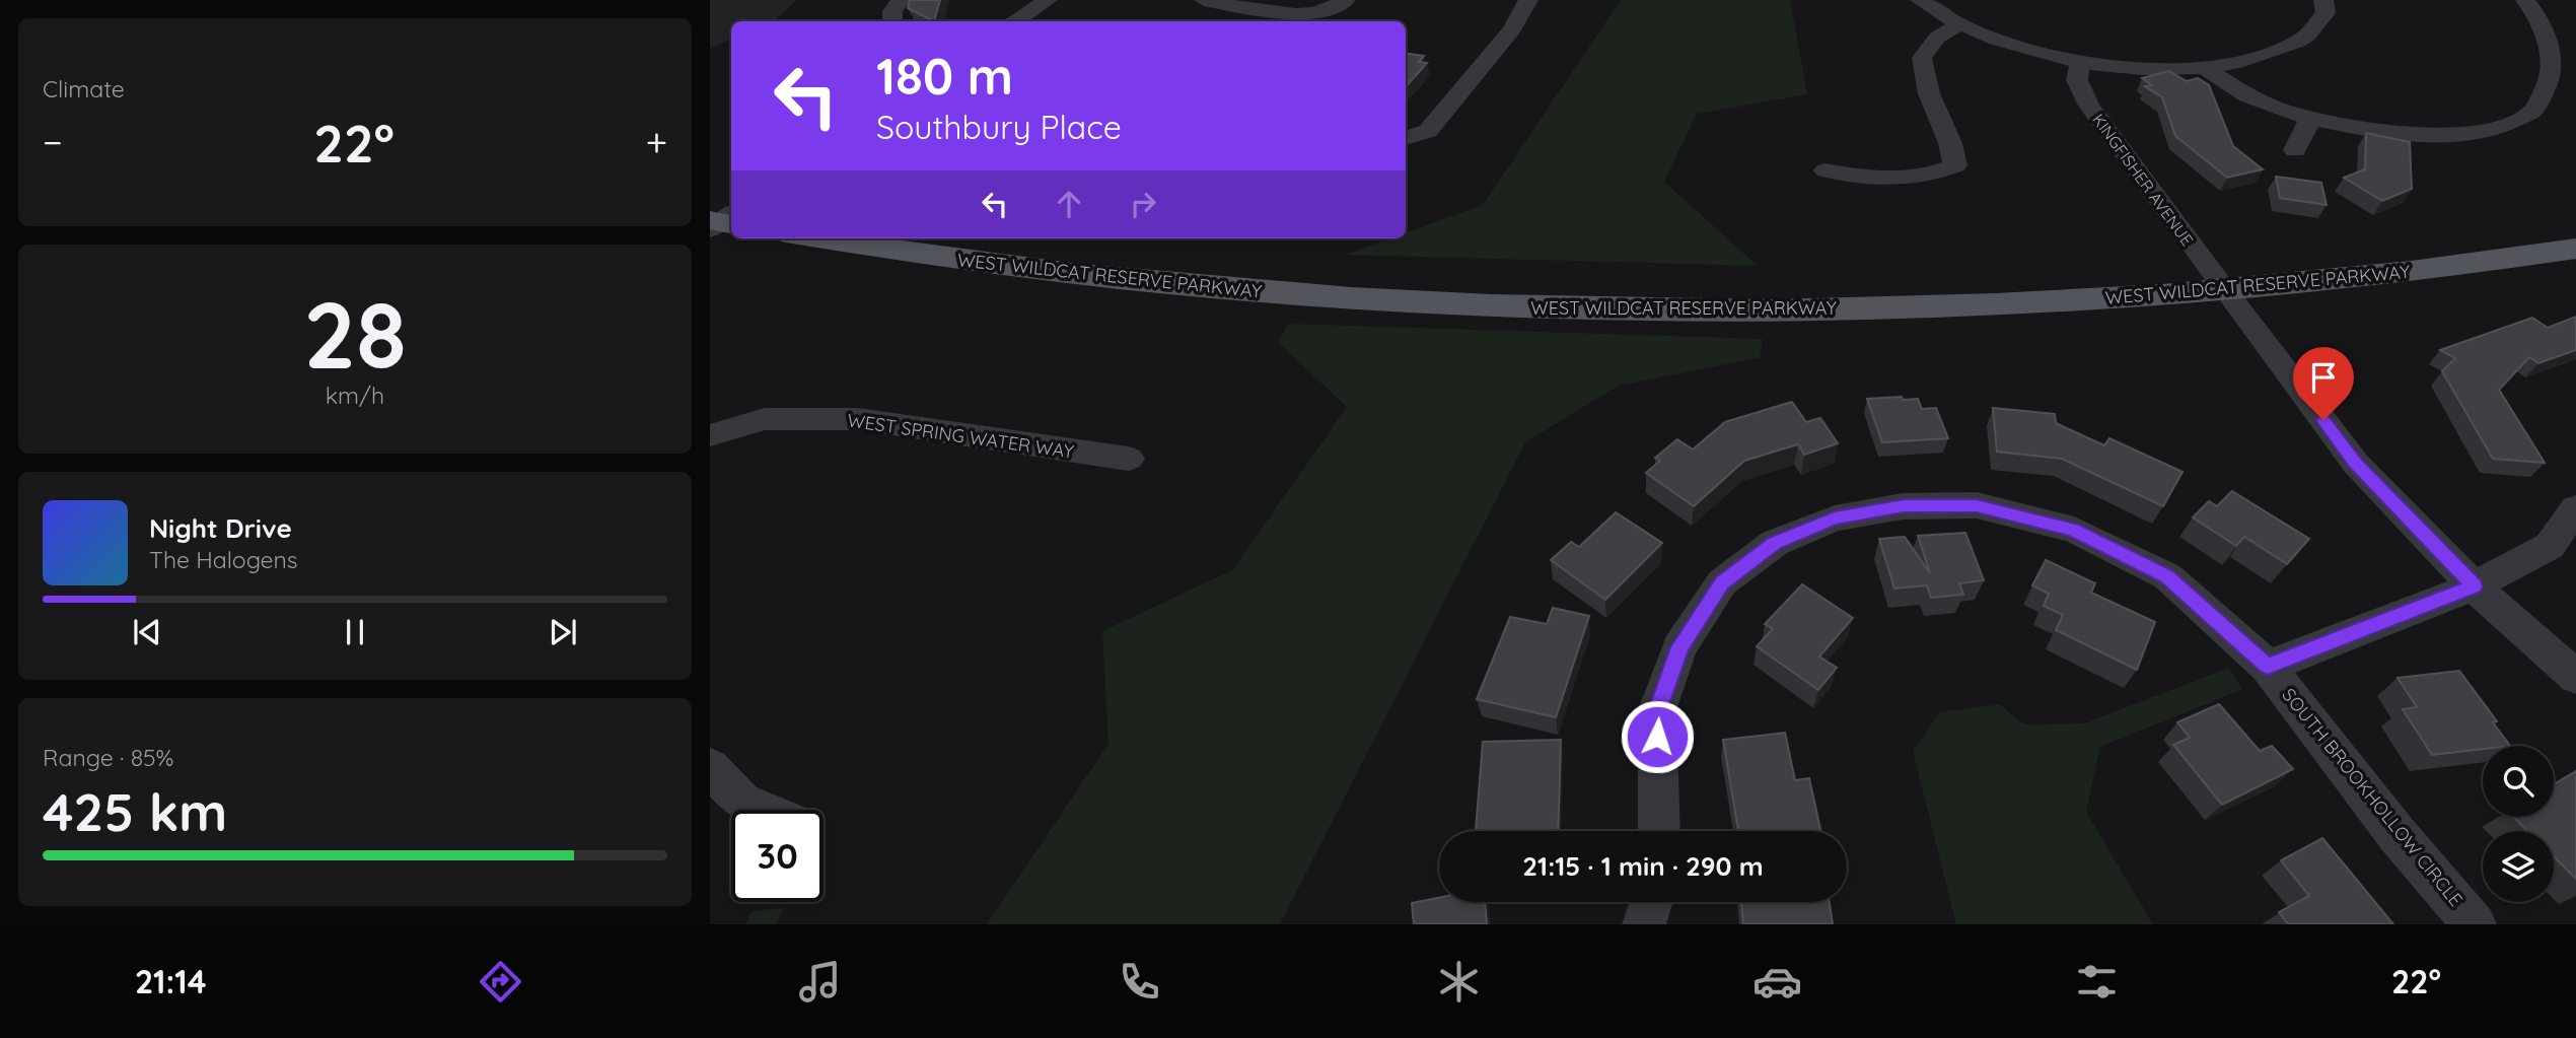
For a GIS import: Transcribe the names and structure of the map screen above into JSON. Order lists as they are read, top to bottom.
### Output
{
  "streets": {
    "main road": ["WEST WILDCAT RESERVE PARKWAY"],
    "street": ["KINGFISHER AVENUE", "WEST SPRING WATER WAY", "SOUTH BROOKHOLLOW CIRCLE"]
  },
  "crossings": [
    ["KINGFISHER AVENUE", "WEST WILDCAT RESERVE PARKWAY"]
  ],
  "page": {
    "tile": [
      "Climate",
      ["28", "km/h"],
      ["Range · 85%", "425 km"]
    ],
    "turn": ["180 m", "Southbury Place"],
    "heat": ["−", "22°", "+"],
    "song": ["Night Drive", "The Halogens"],
    "limit": "30",
    "trip": "21:15 · 1 min · 290 m",
    "tabs": ["21:14", "22°"]
  }
}
